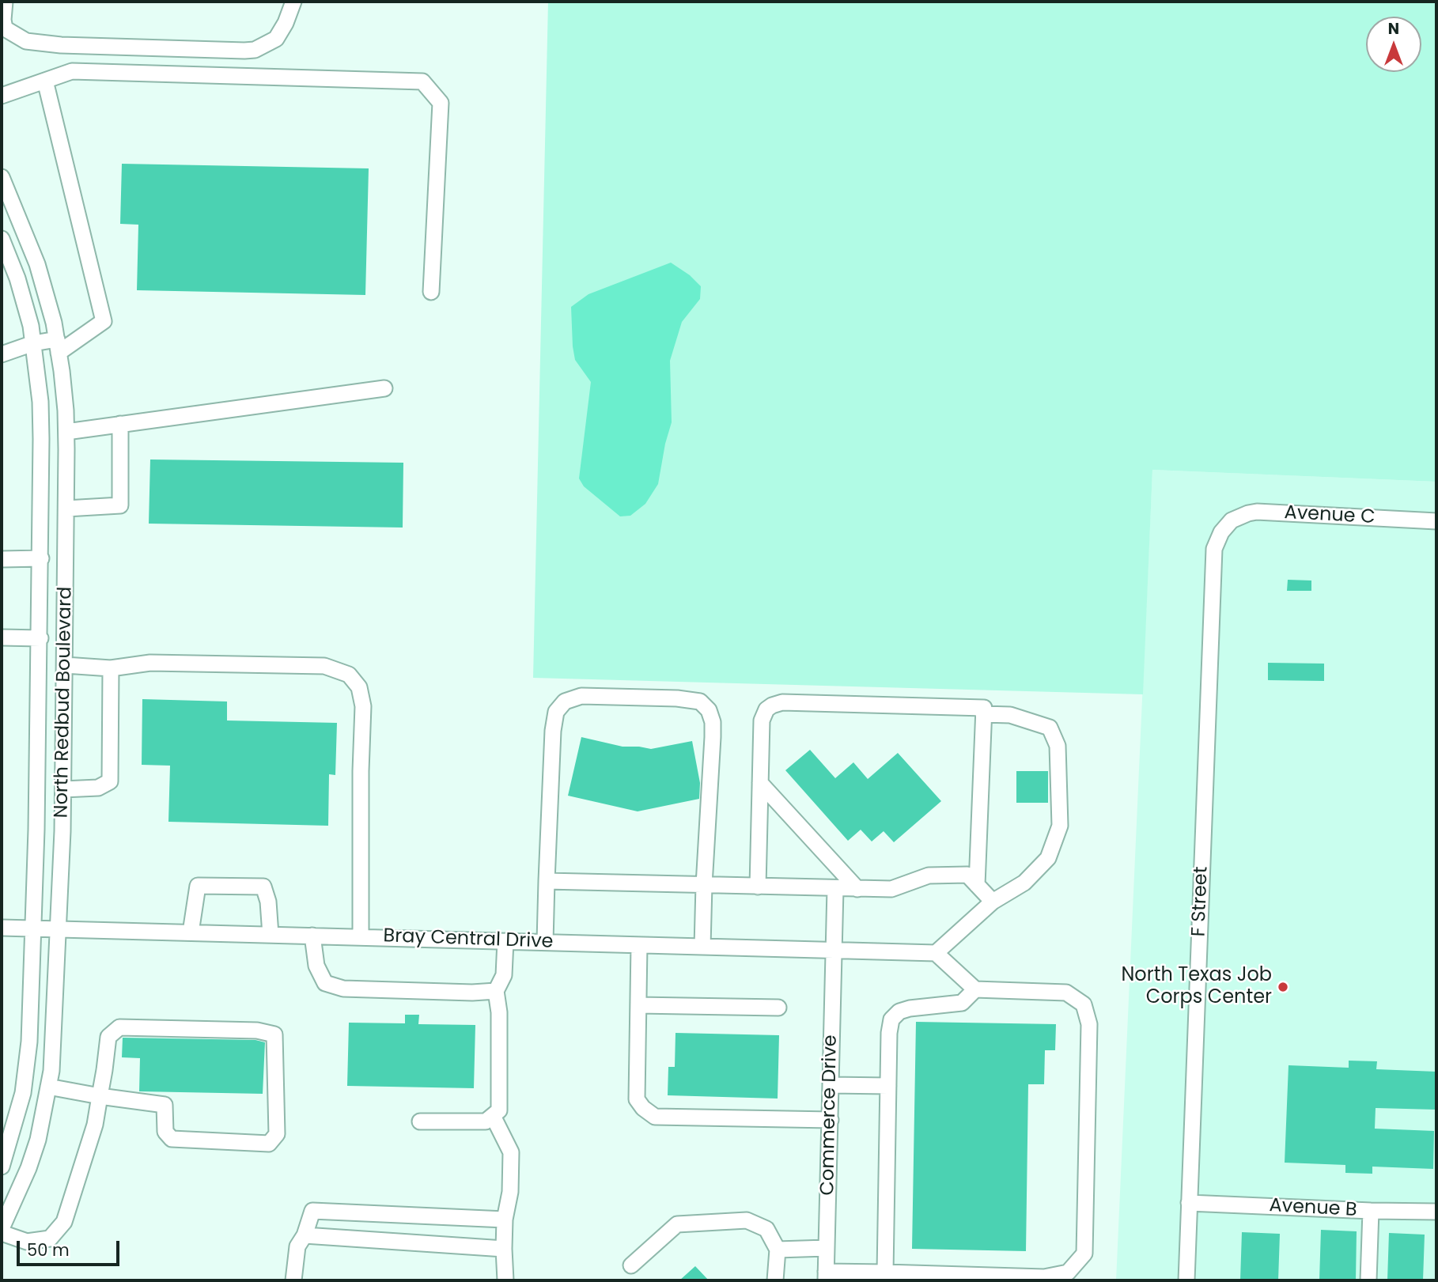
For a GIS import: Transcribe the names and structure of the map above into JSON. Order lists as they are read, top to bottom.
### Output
{
  "streets": {
    "street": [
      "Avenue C",
      "North Redbud Boulevard",
      "F Street",
      "Bray Central Drive",
      "Commerce Drive",
      "Avenue B"
    ]
  },
  "crossings": [
    ["Avenue C", "F Street"],
    ["North Redbud Boulevard", "Bray Central Drive"],
    ["F Street", "Avenue B"],
    ["Bray Central Drive", "Commerce Drive"]
  ],
  "places": ["North Texas Job Corps Center"],
  "scale_bar": "50 m",
  "north": "top"
}
